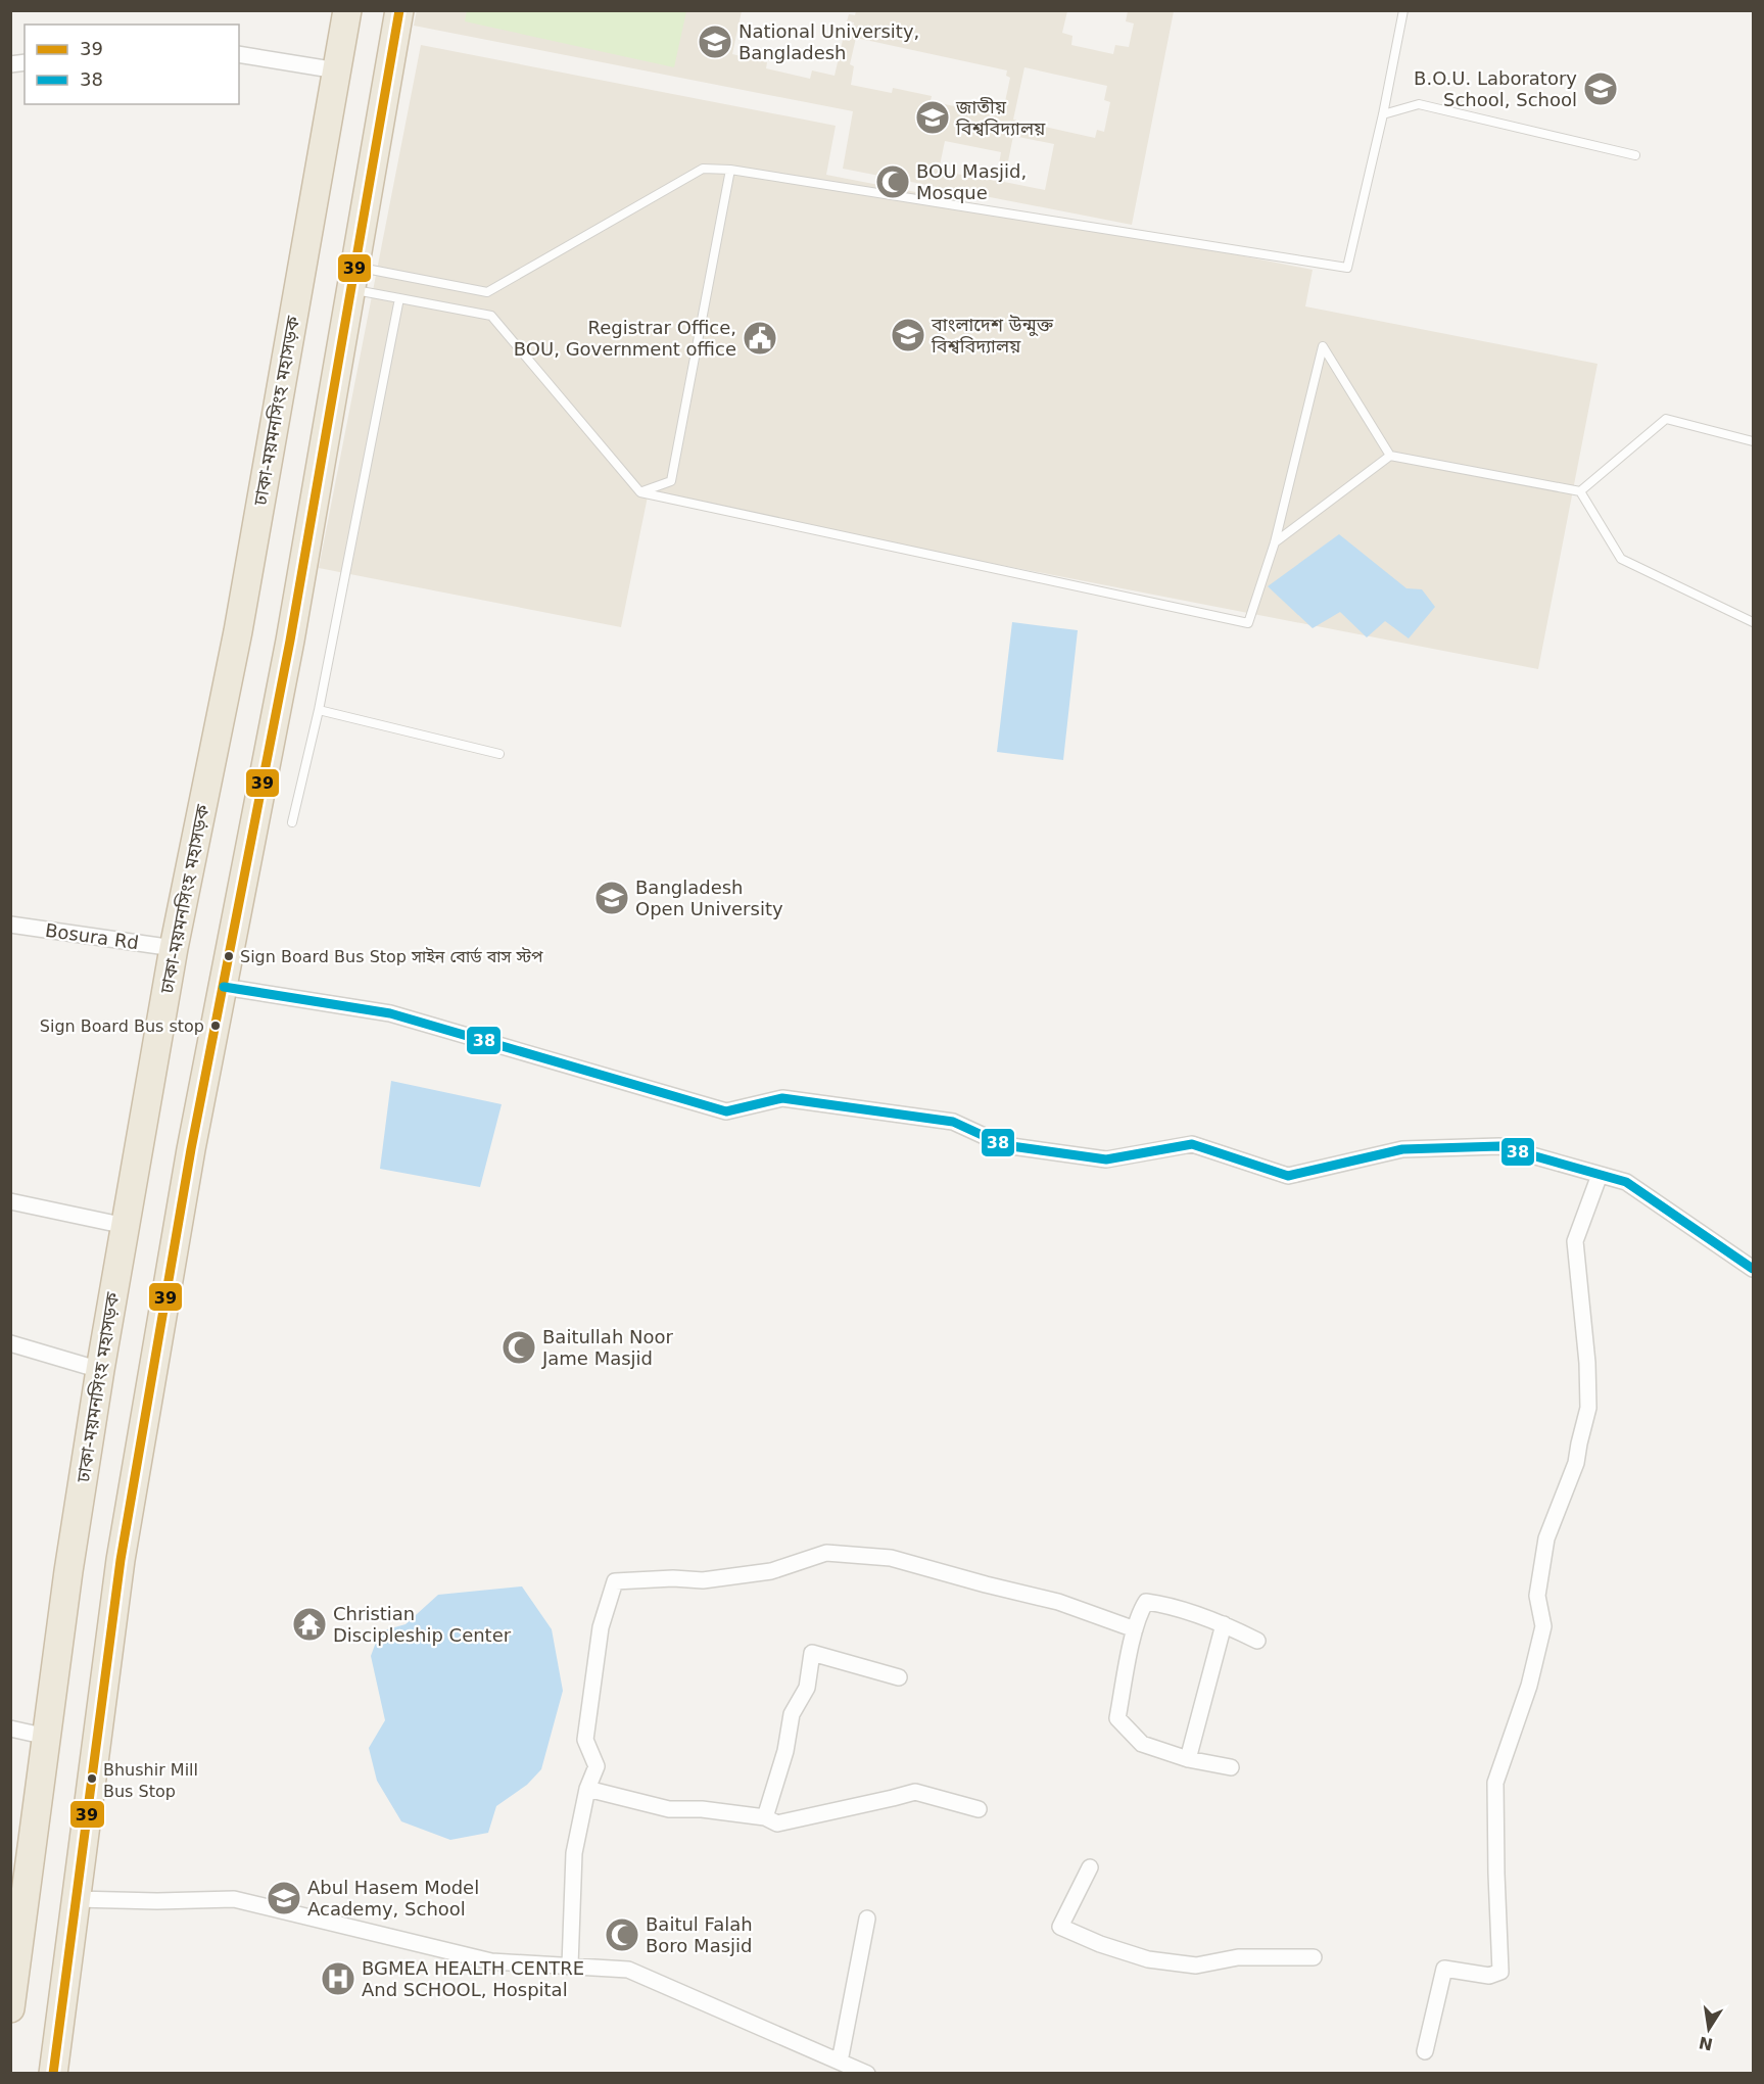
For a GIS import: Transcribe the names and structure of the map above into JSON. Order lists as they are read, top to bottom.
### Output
{
  "streets": {
    "highway": ["ঢাকা-ময়মনসিংহ মহাসড়ক"],
    "street": ["Bosura Rd"]
  },
  "crossings": [
    ["ঢাকা-ময়মনসিংহ মহাসড়ক", "Bosura Rd"]
  ],
  "places": {
    "school or university": [
      "National University, Bangladesh",
      "B.O.U. Laboratory School, School",
      "জাতীয় বিশ্ববিদ্যালয়",
      "বাংলাদেশ উন্মুক্ত বিশ্ববিদ্যালয়",
      "Bangladesh Open University",
      "Abul Hasem Model Academy, School"
    ],
    "mosque": ["BOU Masjid, Mosque", "Baitullah Noor Jame Masjid", "Baitul Falah Boro Masjid"],
    "public building": ["Registrar Office, BOU, Government office"],
    "other": ["Sign Board Bus Stop সাইন বোর্ড বাস স্টপ", "Sign Board Bus stop", "Bhushir Mill Bus Stop"],
    "temple": ["Christian Discipleship Center"],
    "hospital": ["BGMEA HEALTH CENTRE And SCHOOL, Hospital"]
  },
  "lines": ["transit line 39", "transit line 38"],
  "legend": ["39", "38"],
  "north": "bottom"
}
